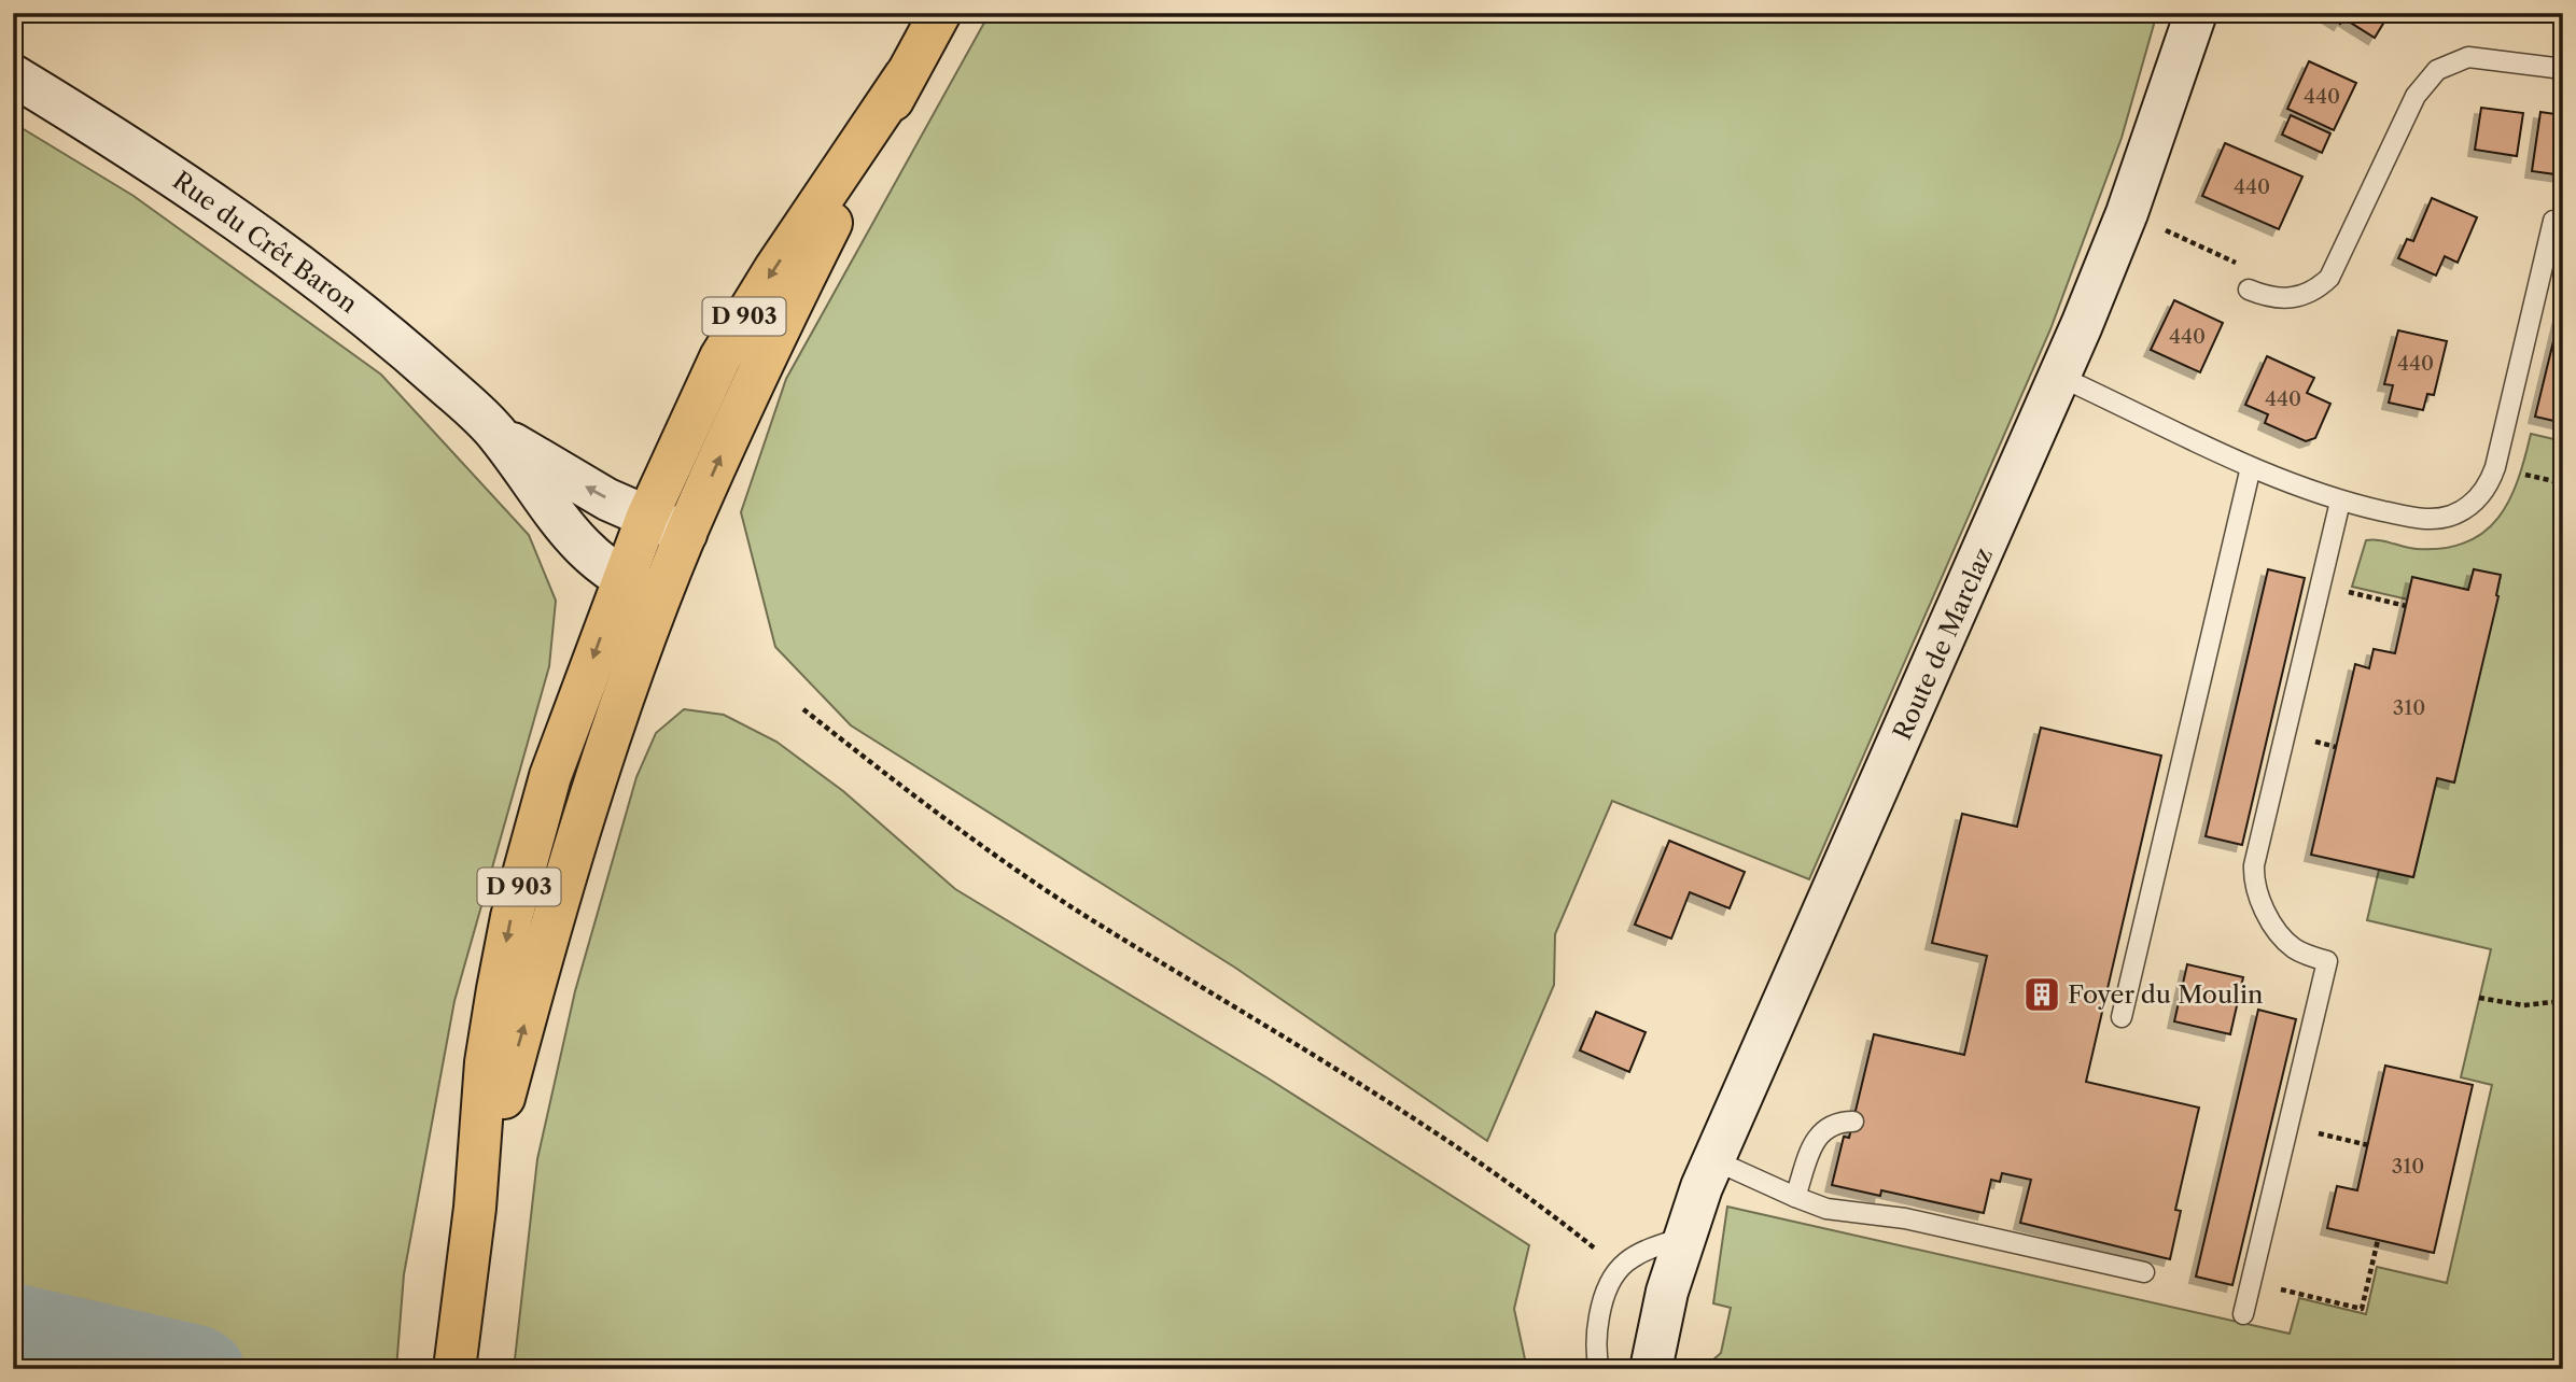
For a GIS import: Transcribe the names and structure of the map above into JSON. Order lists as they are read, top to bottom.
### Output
{
  "streets": {
    "main road": ["D 903"],
    "street": ["Rue du Crêt Baron", "Route de Marclaz"]
  },
  "crossings": [
    ["Rue du Crêt Baron", "D 903"]
  ],
  "places": {
    "building": ["Foyer du Moulin"]
  },
  "house_numbers": [
    "440",
    "440",
    "440",
    "440",
    "440",
    "310",
    "310"
  ]
}
